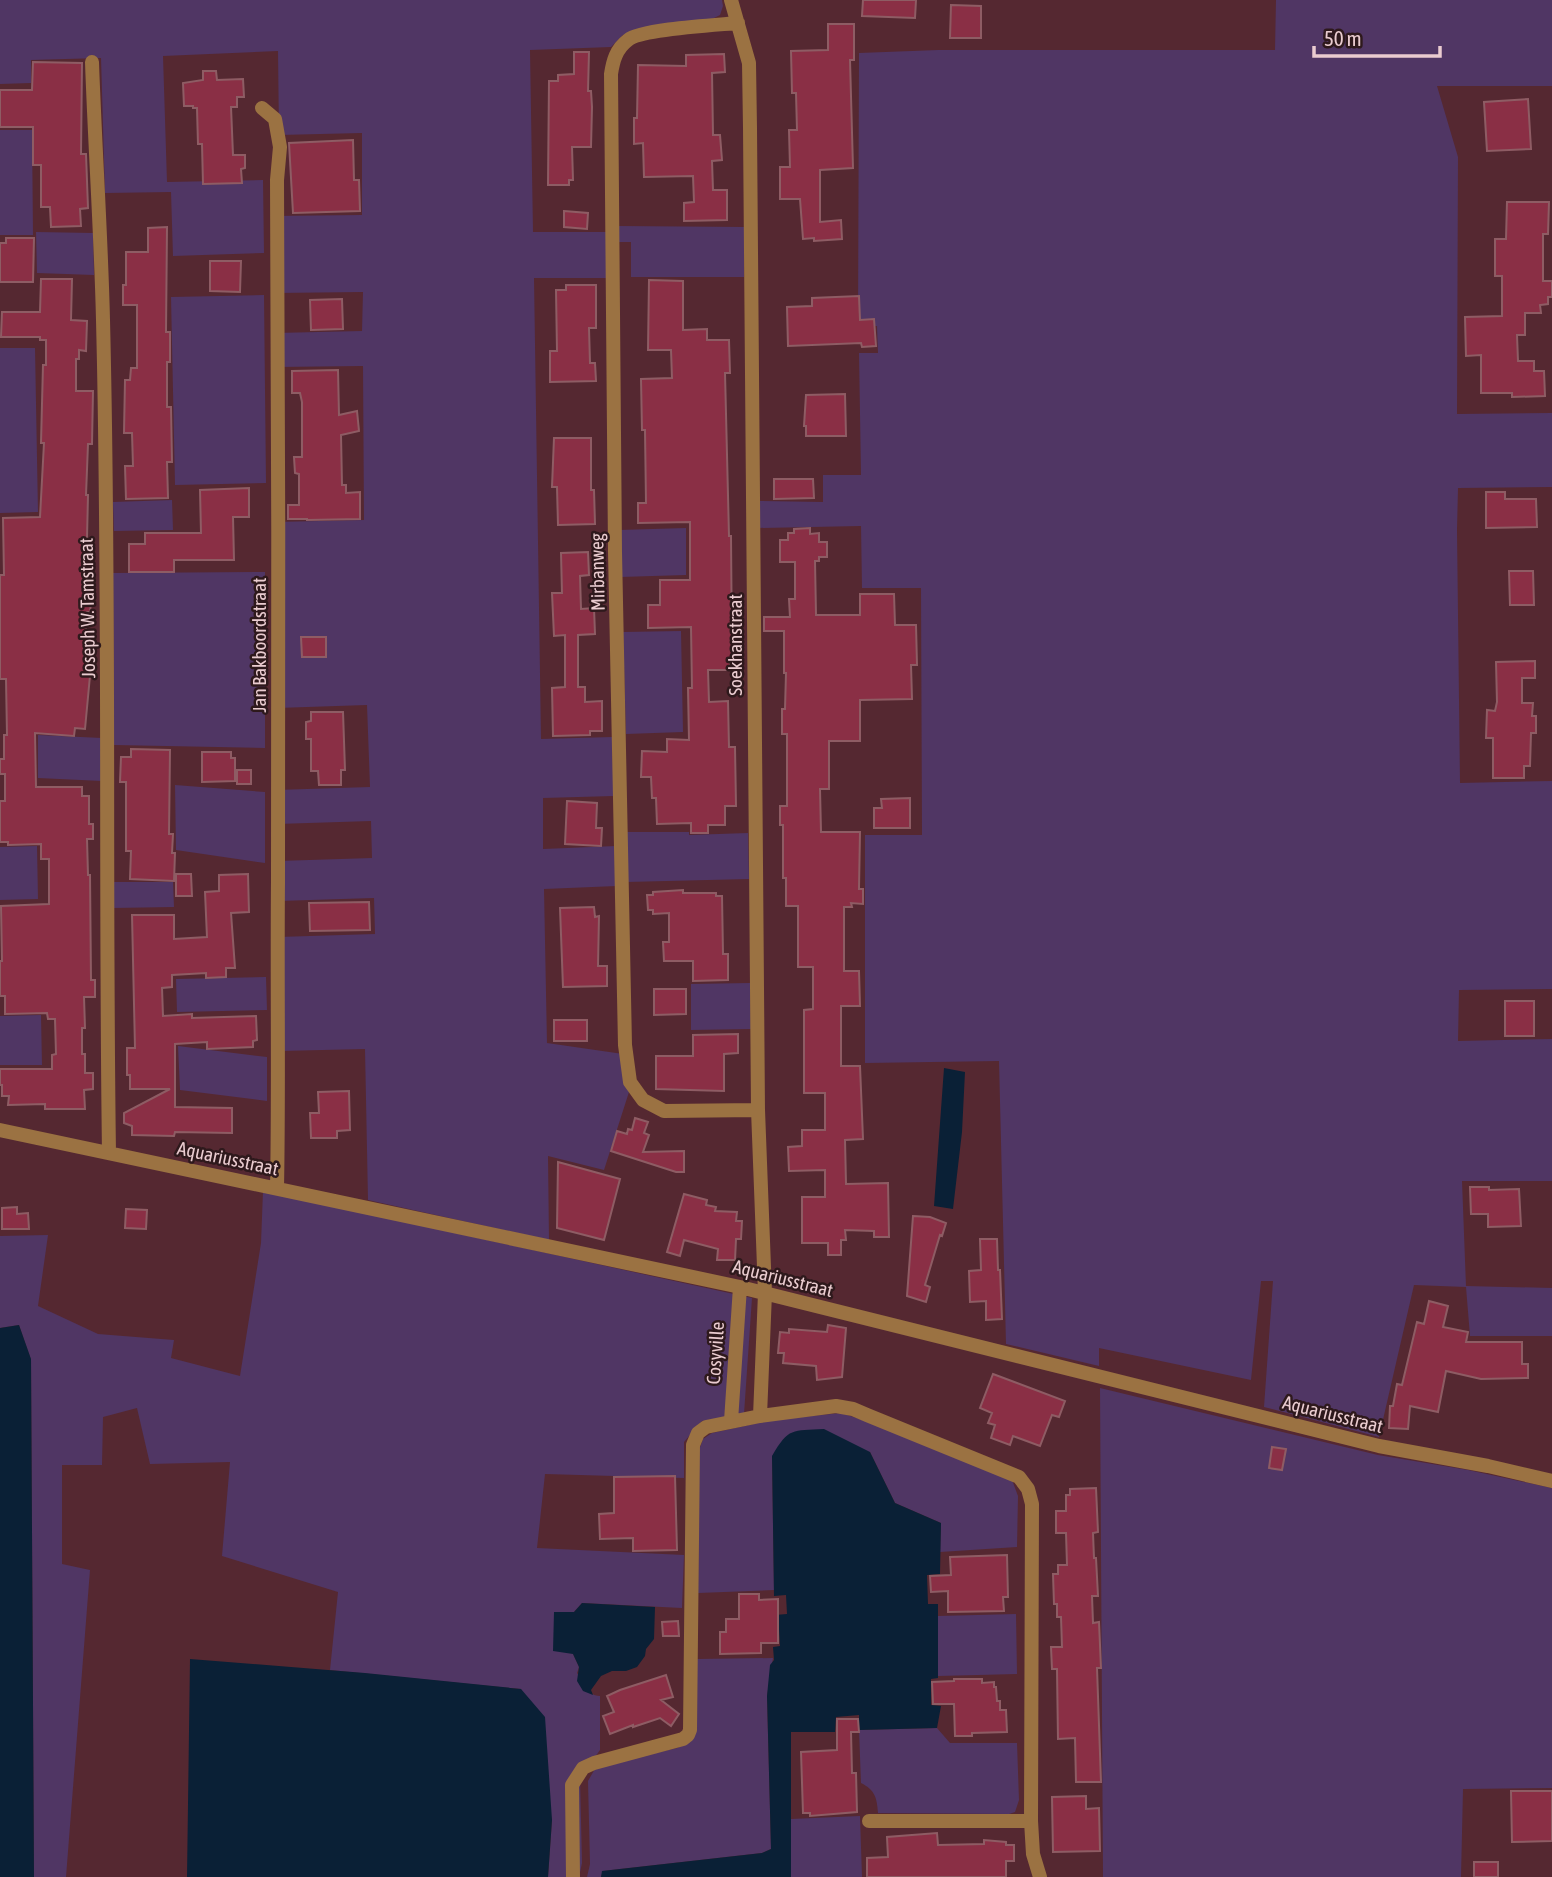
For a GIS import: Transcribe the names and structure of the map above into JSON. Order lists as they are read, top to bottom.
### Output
{
  "streets": {
    "street": [
      "Mirbanweg",
      "Joseph W. Tamstraat",
      "Jan Bakboordstraat",
      "Soekhanstraat",
      "Aquariusstraat",
      "Cosyville"
    ]
  },
  "crossings": [
    ["Mirbanweg", "Soekhanstraat"],
    ["Joseph W. Tamstraat", "Aquariusstraat"],
    ["Jan Bakboordstraat", "Aquariusstraat"],
    ["Soekhanstraat", "Aquariusstraat"],
    ["Aquariusstraat", "Cosyville"]
  ],
  "scale_bar": "50 m"
}
